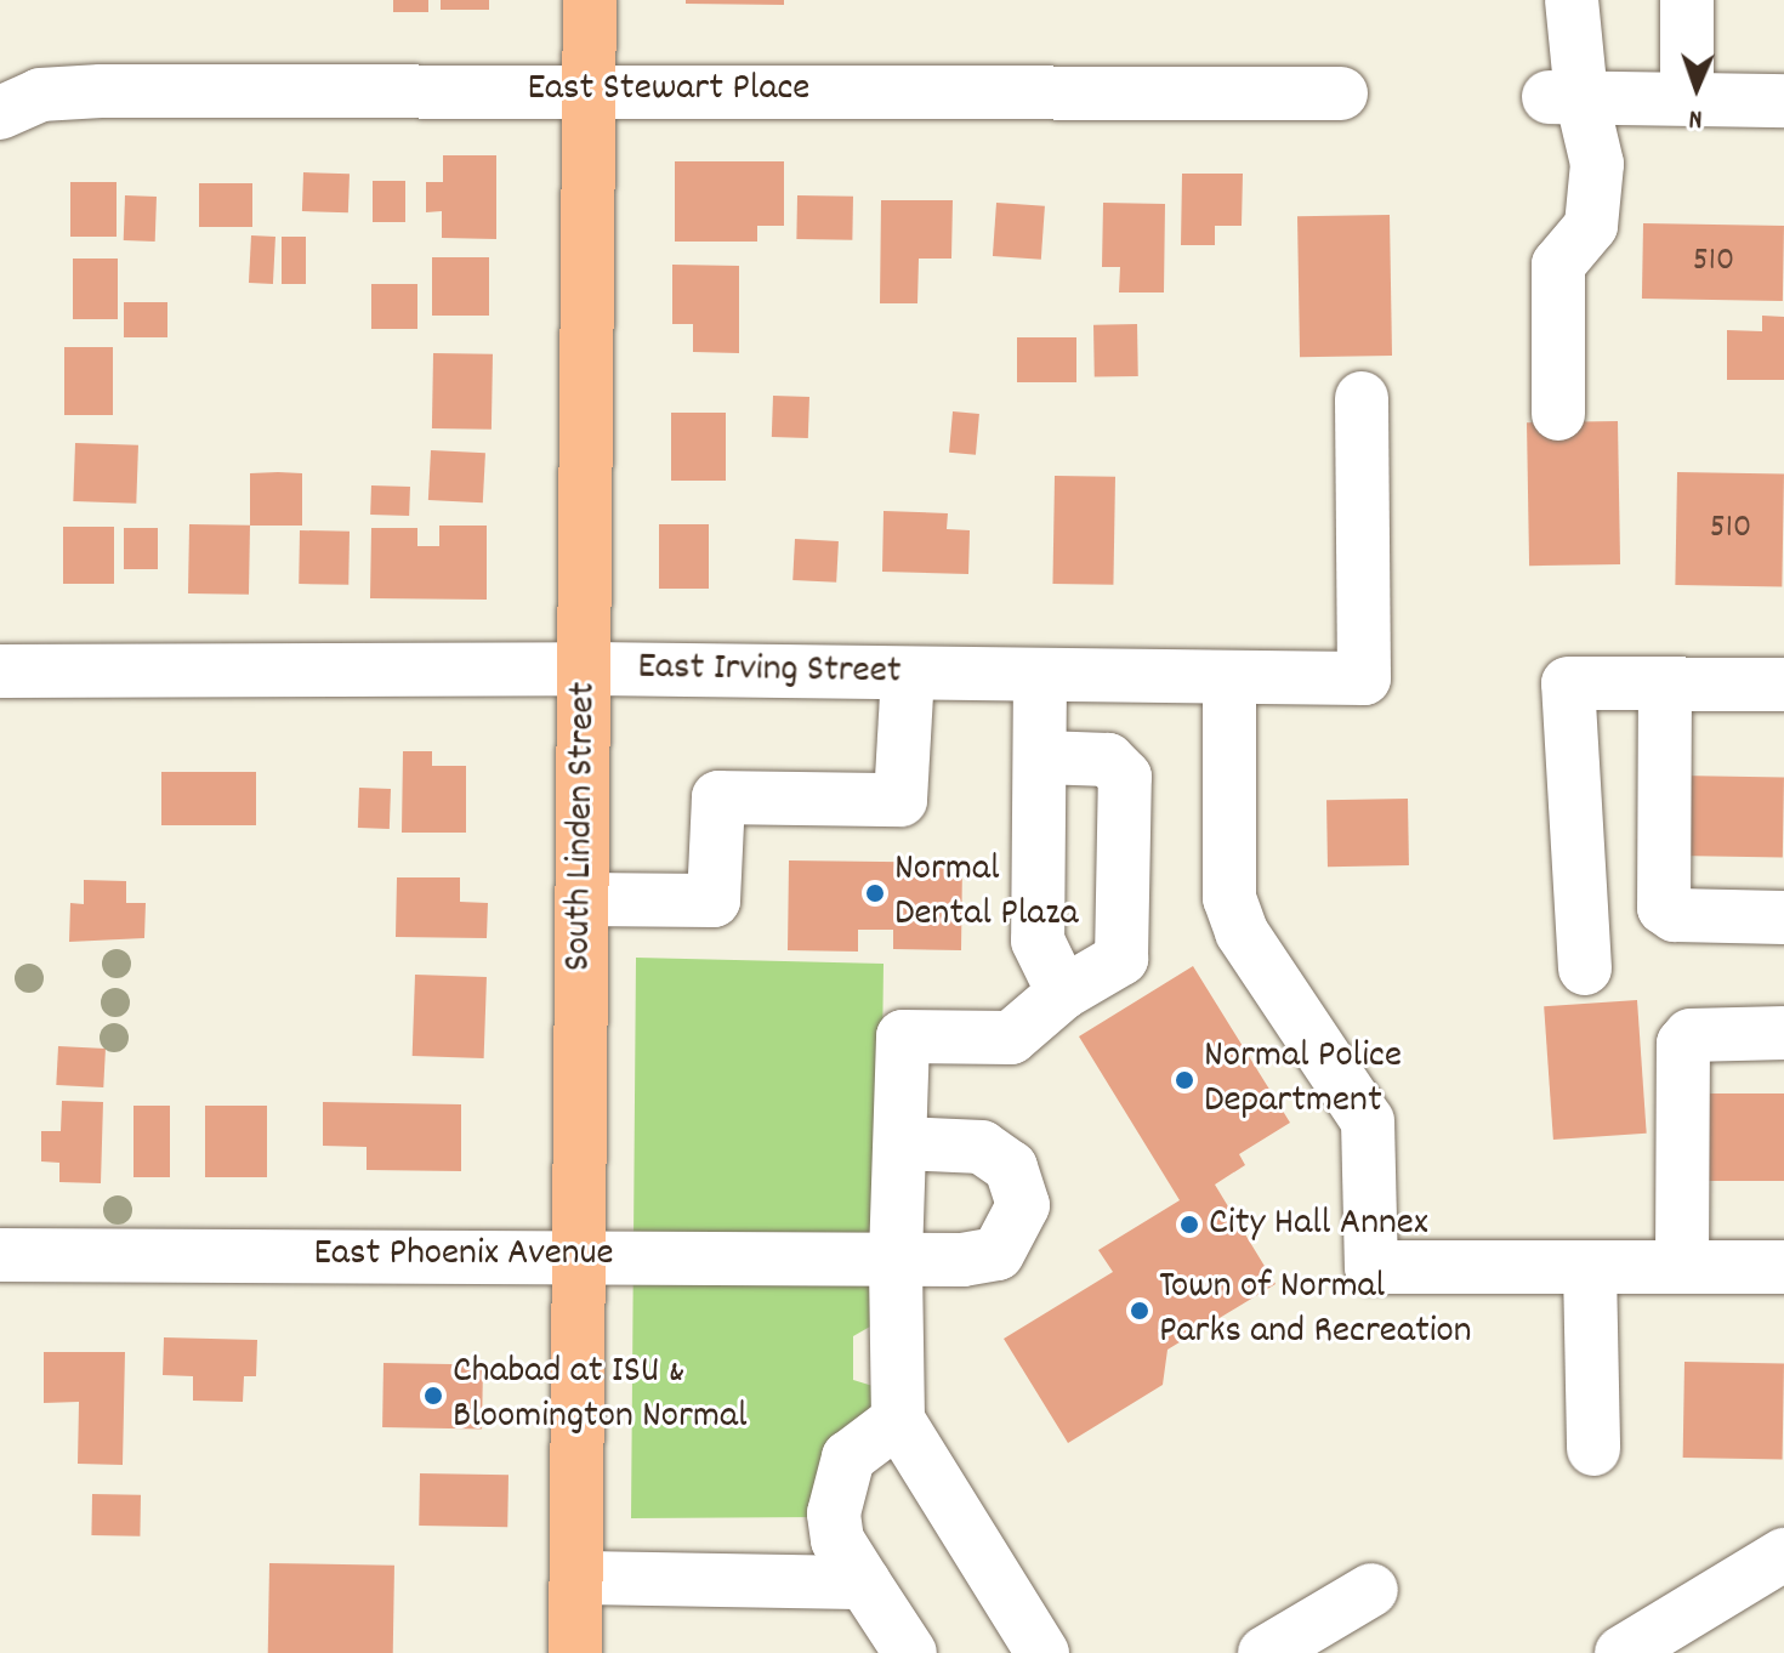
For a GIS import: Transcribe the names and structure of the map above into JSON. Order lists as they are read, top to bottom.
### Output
{
  "streets": {
    "main road": ["South Linden Street"],
    "street": ["East Stewart Place", "East Irving Street", "East Phoenix Avenue"]
  },
  "crossings": [
    ["East Stewart Place", "South Linden Street"],
    ["East Irving Street", "South Linden Street"],
    ["South Linden Street", "East Phoenix Avenue"]
  ],
  "places": [
    "Normal Dental Plaza",
    "Normal Police Department",
    "City Hall Annex",
    "Town of Normal Parks and Recreation",
    "Chabad at ISU & Bloomington Normal"
  ],
  "house_numbers": ["510", "510"],
  "north": "bottom"
}
